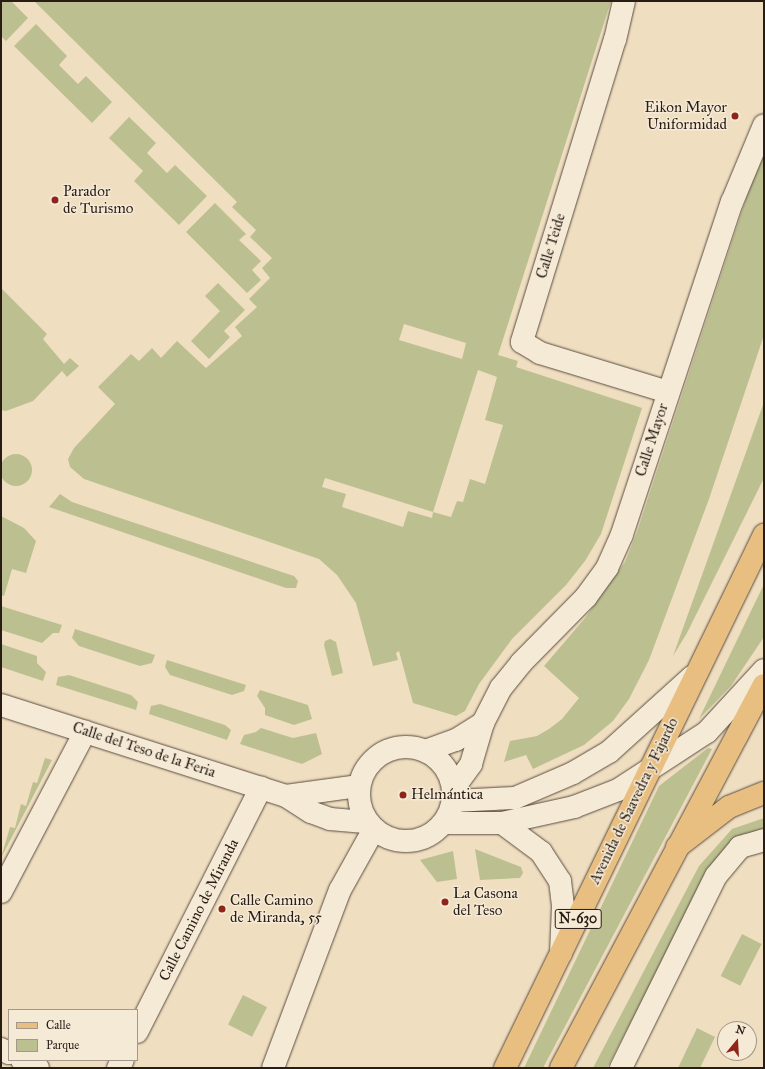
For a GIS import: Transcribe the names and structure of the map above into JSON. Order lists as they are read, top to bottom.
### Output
{
  "streets": {
    "main road": ["Avenida de Saavedra y Fajardo", "N-630"],
    "street": [
      "Calle Teide",
      "Calle Mayor",
      "Calle del Teso de la Feria",
      "Calle Camino de Miranda"
    ]
  },
  "crossings": [
    ["Calle Teide", "Calle Mayor"],
    ["Calle Mayor", "Calle del Teso de la Feria"],
    ["Calle del Teso de la Feria", "Calle Camino de Miranda"]
  ],
  "places": [
    "Eikon Mayor Uniformidad",
    "Parador de Turismo",
    "Helmántica",
    "La Casona del Teso",
    "Calle Camino de Miranda, 55"
  ],
  "legend": ["Calle", "Parque"],
  "north": "top"
}
